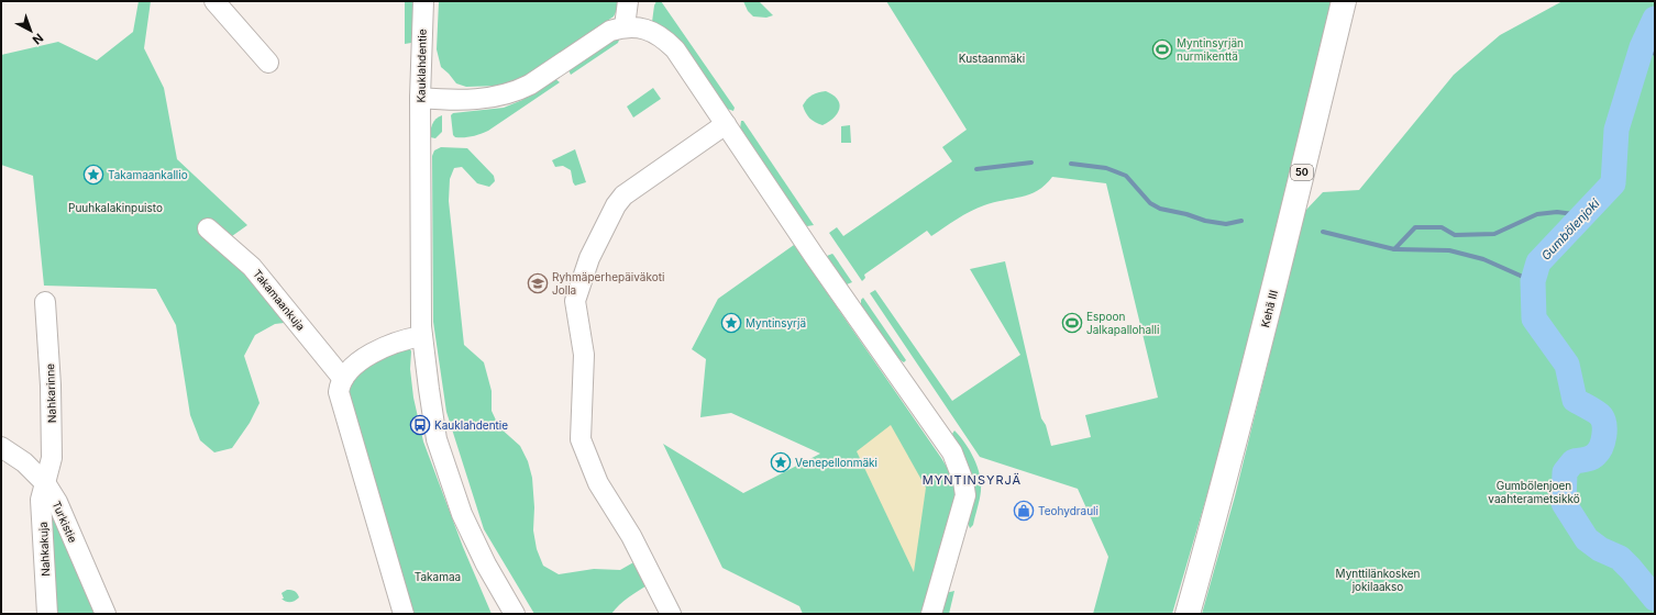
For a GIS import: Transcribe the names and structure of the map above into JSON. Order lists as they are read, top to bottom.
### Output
{
  "streets": {
    "highway": ["50", "Kehä III"],
    "street": [
      "Kauklahdentie",
      "Takamaankuja",
      "Nahkarinne",
      "Turkistie",
      "Nahkakuja"
    ]
  },
  "crossings": [
    ["Nahkarinne", "Turkistie"],
    ["Nahkarinne", "Nahkakuja"],
    ["Turkistie", "Nahkakuja"]
  ],
  "districts": ["MYNTINSYRJÄ"],
  "water": ["Gumbölenjoki"],
  "parks": [
    "Kustaanmäki",
    "Puuhkalakinpuisto",
    "Gumbölenjoen vaahterametsikkö",
    "Mynttilänkosken jokilaakso",
    "Takamaa"
  ],
  "places": {
    "sports": ["Myntinsyrjän nurmikenttä", "Espoon Jalkapallohalli"],
    "place": ["Takamaankallio", "Myntinsyrjä", "Venepellonmäki"],
    "school or university": ["Ryhmäperhepäiväkoti Jolla"],
    "bus stop": ["Kauklahdentie"],
    "shop": ["Teohydrauli"]
  },
  "north": "bottom right"
}
